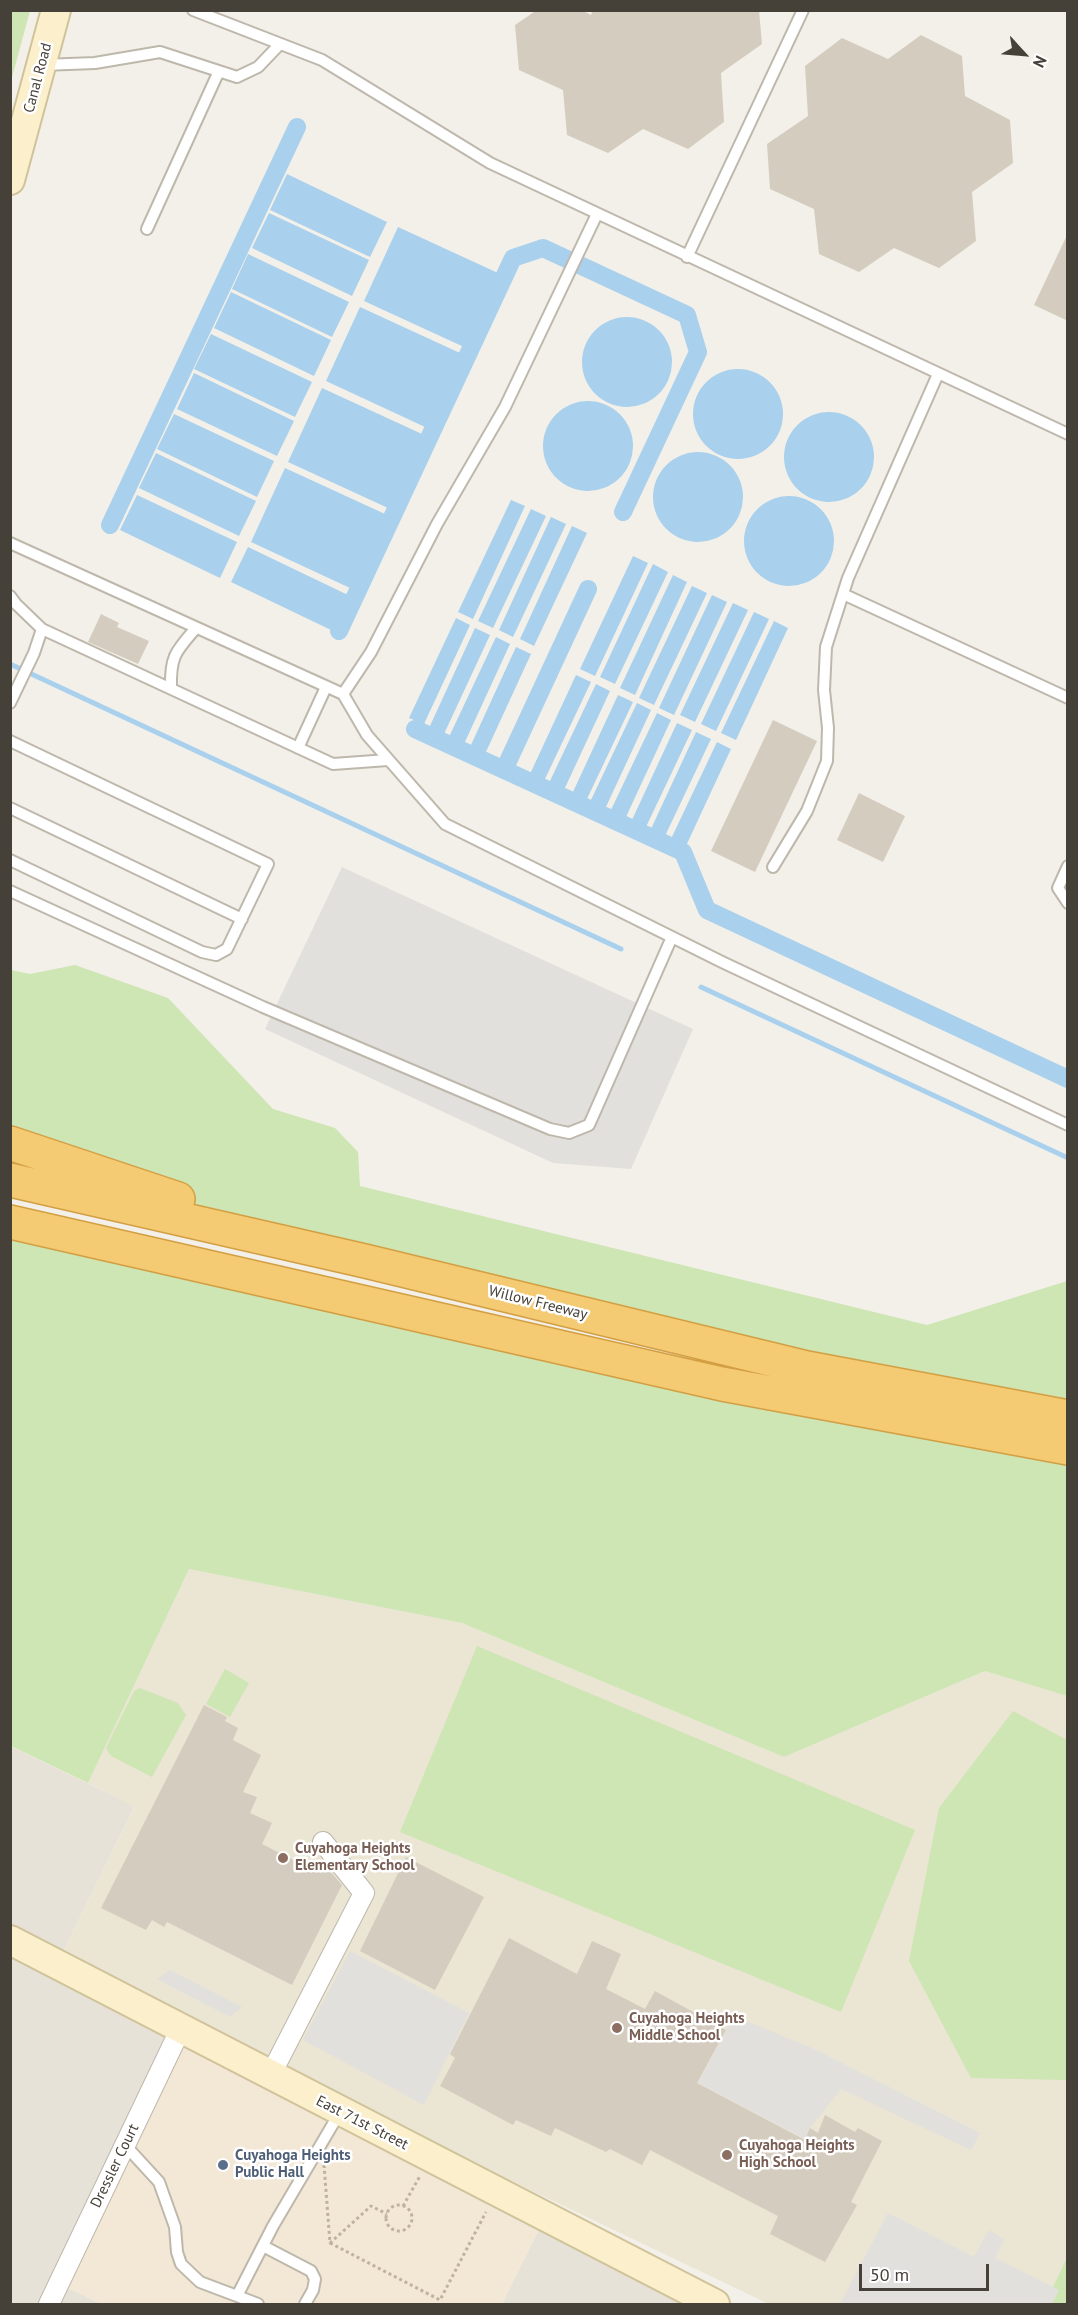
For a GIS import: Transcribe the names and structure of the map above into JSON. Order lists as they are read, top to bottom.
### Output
{
  "streets": {
    "highway": ["Willow Freeway"],
    "main road": ["Canal Road", "East 71st Street"],
    "street": ["Dressler Court"]
  },
  "crossings": [
    ["East 71st Street", "Dressler Court"]
  ],
  "places": [
    "Cuyahoga Heights Elementary School",
    "Cuyahoga Heights Middle School",
    "Cuyahoga Heights High School",
    "Cuyahoga Heights Public Hall"
  ],
  "scale_bar": "50 m",
  "north": "bottom right"
}
